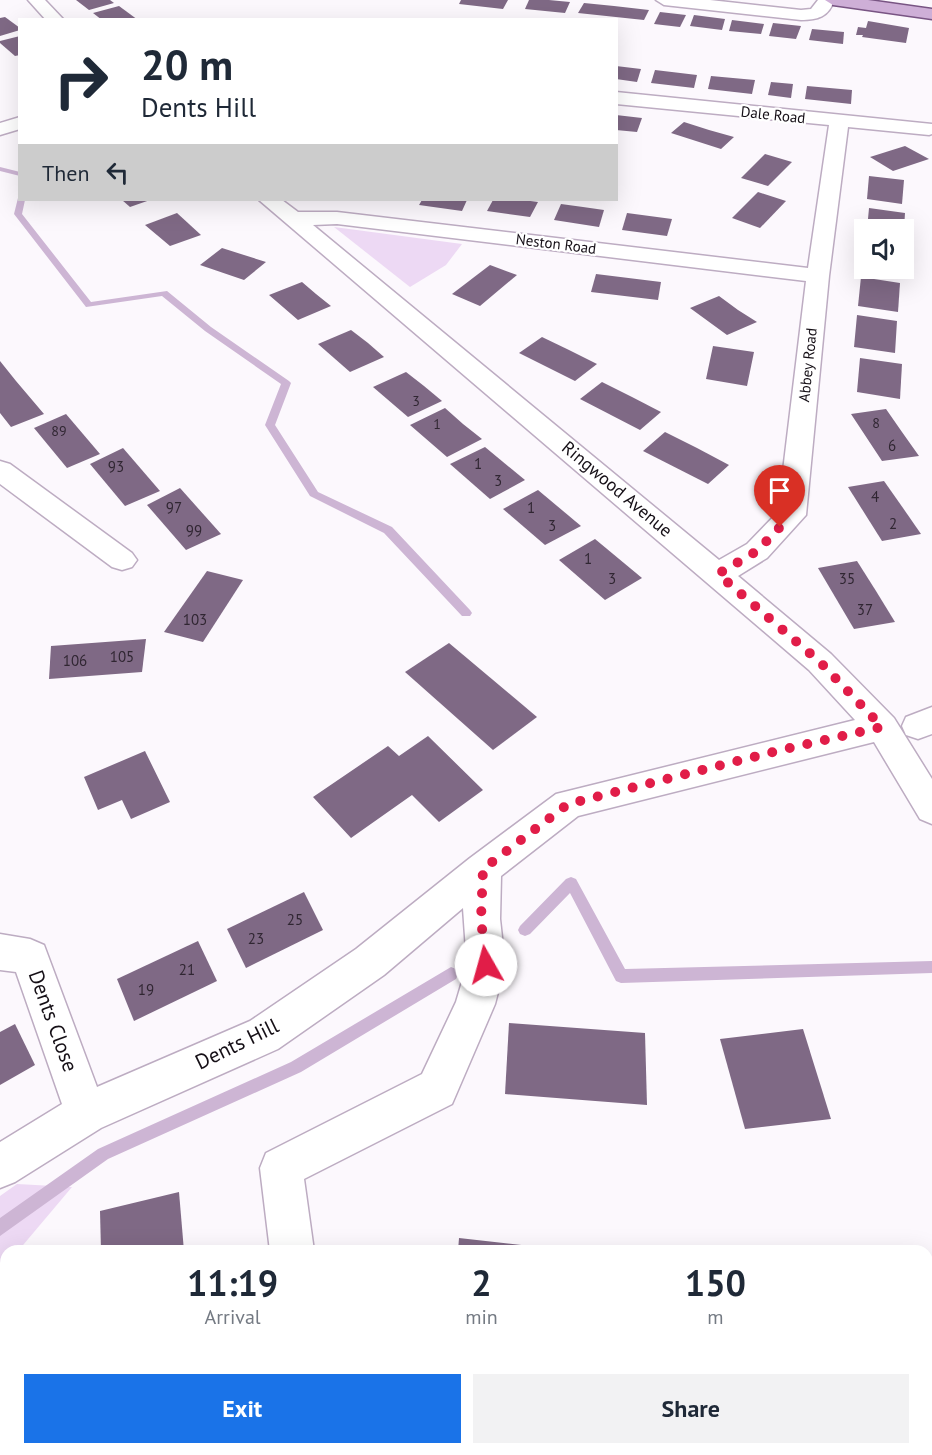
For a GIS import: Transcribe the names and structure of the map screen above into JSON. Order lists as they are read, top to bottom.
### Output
{
  "streets": {
    "street": [
      "Dale Road",
      "Neston Road",
      "Abbey Road",
      "Ringwood Avenue",
      "Dents Close",
      "Dents Hill"
    ]
  },
  "crossings": [
    ["Dale Road", "Abbey Road"],
    ["Neston Road", "Abbey Road"],
    ["Neston Road", "Ringwood Avenue"],
    ["Abbey Road", "Ringwood Avenue"],
    ["Ringwood Avenue", "Dents Hill"],
    ["Dents Close", "Dents Hill"]
  ],
  "house_numbers": [
    "3",
    "8",
    "1",
    "89",
    "6",
    "1",
    "93",
    "3",
    "4",
    "97",
    "1",
    "2",
    "3",
    "99",
    "1",
    "3",
    "35",
    "37",
    "103",
    "105",
    "106",
    "25",
    "23",
    "21",
    "19"
  ],
  "page": {
    "turn": ["20 m", "Dents Hill"],
    "then": "Then",
    "eta": [
      "11:19",
      "Arrival",
      "2",
      "min",
      "150",
      "m"
    ],
    "buttons": ["Exit", "Share"]
  }
}
